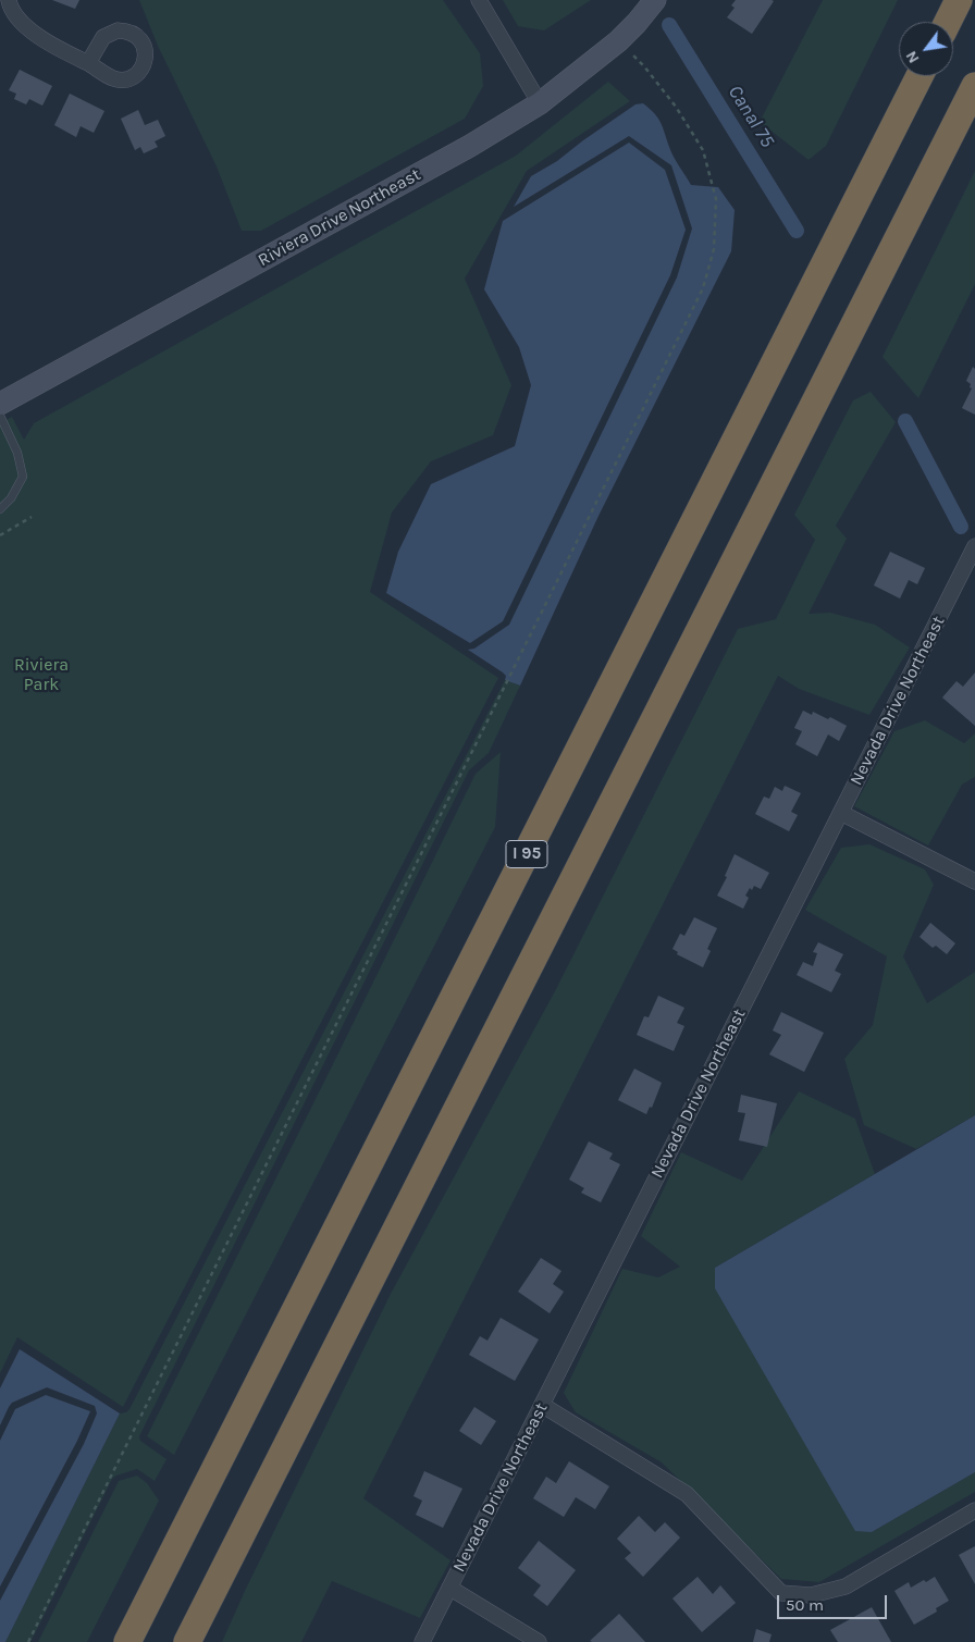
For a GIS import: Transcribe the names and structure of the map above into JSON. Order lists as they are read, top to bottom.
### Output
{
  "streets": {
    "highway": ["I 95"],
    "street": ["Riviera Drive Northeast", "Nevada Drive Northeast"]
  },
  "water": ["Canal 75"],
  "parks": ["Riviera Park"],
  "scale_bar": "50 m",
  "north": "bottom left"
}
